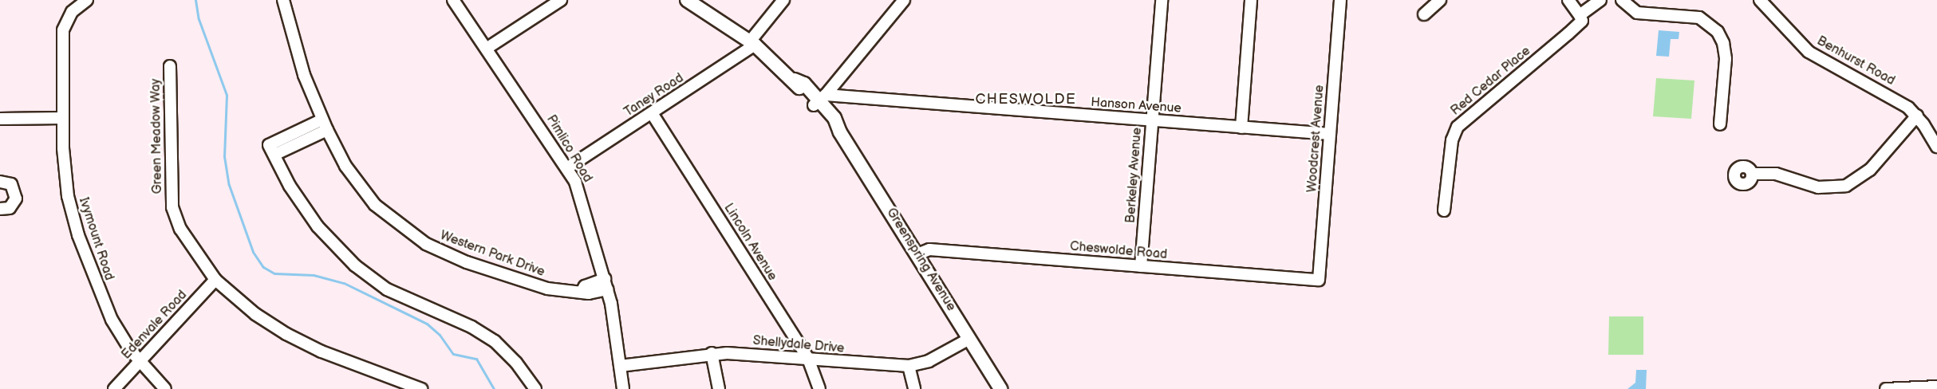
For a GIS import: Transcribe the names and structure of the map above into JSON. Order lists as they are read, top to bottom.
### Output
{
  "streets": {
    "main road": ["Greenspring Avenue"],
    "street": [
      "Benhurst Road",
      "Red Cedar Place",
      "Taney Road",
      "Hanson Avenue",
      "Green Meadow Way",
      "Woodcrest Avenue",
      "Pimlico Road",
      "Berkeley Avenue",
      "Ivymount Road",
      "Lincoln Avenue",
      "Cheswolde Road",
      "Western Park Drive",
      "Edenvale Road",
      "Shellydale Drive"
    ]
  },
  "crossings": [
    ["Taney Road", "Pimlico Road"],
    ["Taney Road", "Lincoln Avenue"],
    ["Taney Road", "Greenspring Avenue"],
    ["Hanson Avenue", "Woodcrest Avenue"],
    ["Hanson Avenue", "Berkeley Avenue"],
    ["Hanson Avenue", "Greenspring Avenue"],
    ["Green Meadow Way", "Edenvale Road"],
    ["Woodcrest Avenue", "Cheswolde Road"],
    ["Pimlico Road", "Western Park Drive"],
    ["Pimlico Road", "Shellydale Drive"],
    ["Berkeley Avenue", "Cheswolde Road"],
    ["Ivymount Road", "Edenvale Road"],
    ["Lincoln Avenue", "Shellydale Drive"],
    ["Cheswolde Road", "Greenspring Avenue"],
    ["Greenspring Avenue", "Shellydale Drive"]
  ],
  "districts": ["CHESWOLDE"]
}
